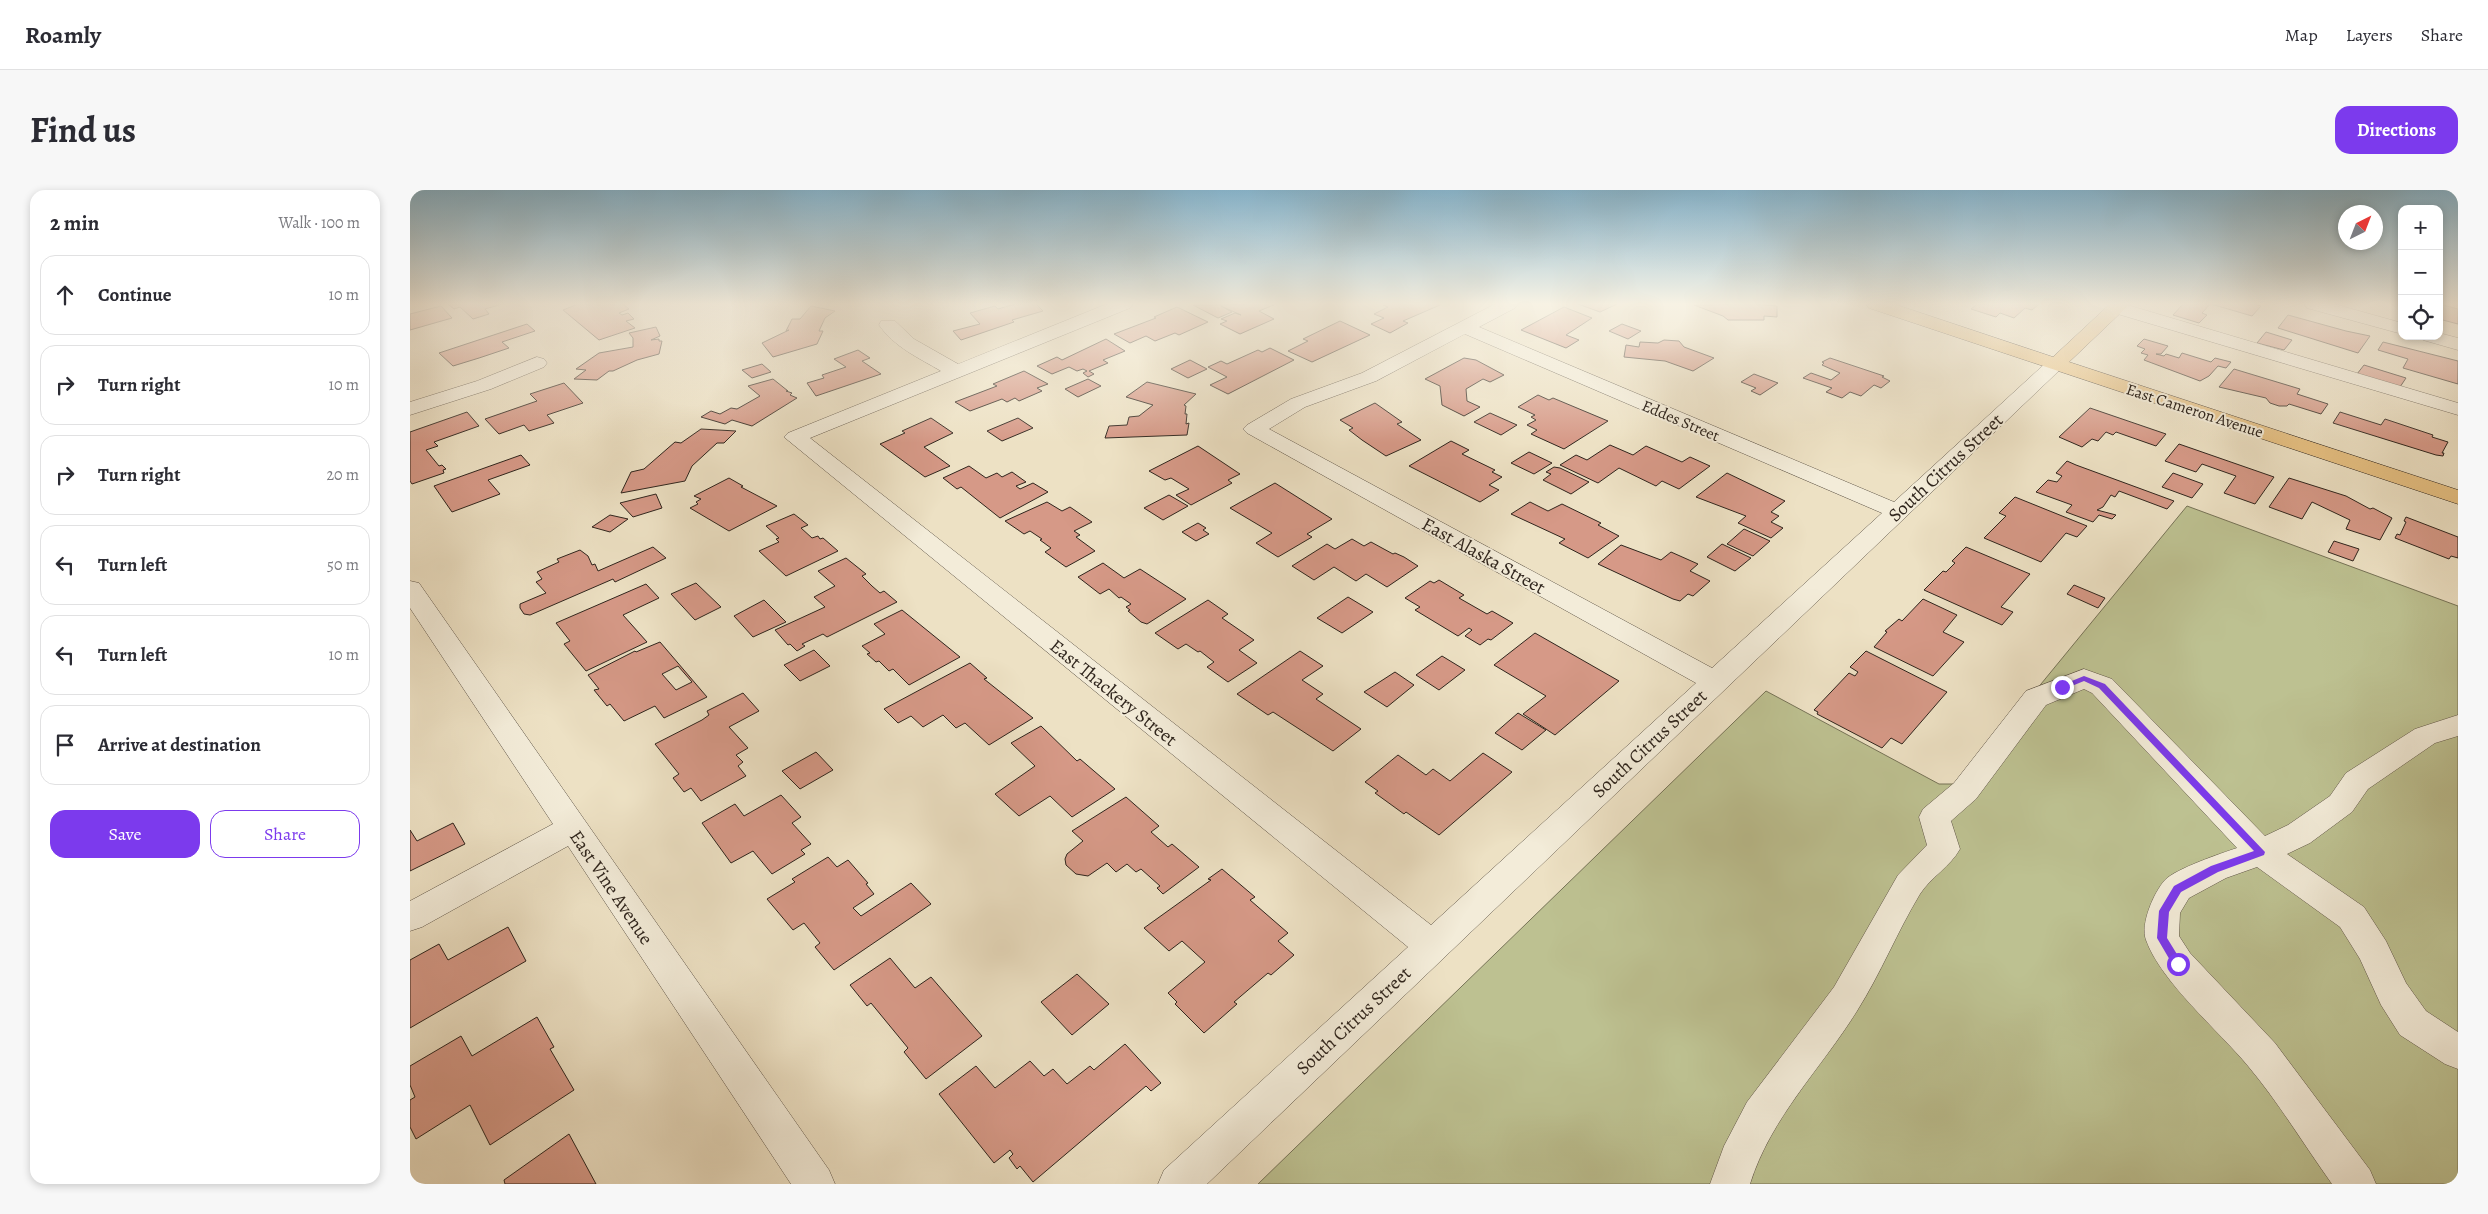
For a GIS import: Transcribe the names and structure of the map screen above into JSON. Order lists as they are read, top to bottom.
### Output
{
  "streets": {
    "main road": ["East Cameron Avenue", "South Citrus Street"],
    "street": [
      "Eddes Street",
      "East Alaska Street",
      "East Thackery Street",
      "East Vine Avenue"
    ]
  },
  "crossings": [
    ["East Cameron Avenue", "South Citrus Street"],
    ["Eddes Street", "South Citrus Street"],
    ["South Citrus Street", "East Alaska Street"],
    ["South Citrus Street", "East Thackery Street"]
  ],
  "north": "top right",
  "page": {
    "header": "Roamly",
    "nav": ["Map", "Layers", "Share"],
    "title": "Find us",
    "buttons": [
      "Directions",
      ["Save", "Share"]
    ],
    "heading": ["2 min", "Walk · 100 m"],
    "map_buttons": ["+", "−"],
    "list": [
      ["Continue", "10 m"],
      ["Turn right", "10 m"],
      ["Turn right", "20 m"],
      ["Turn left", "50 m"],
      ["Turn left", "10 m"],
      "Arrive at destination"
    ]
  }
}
